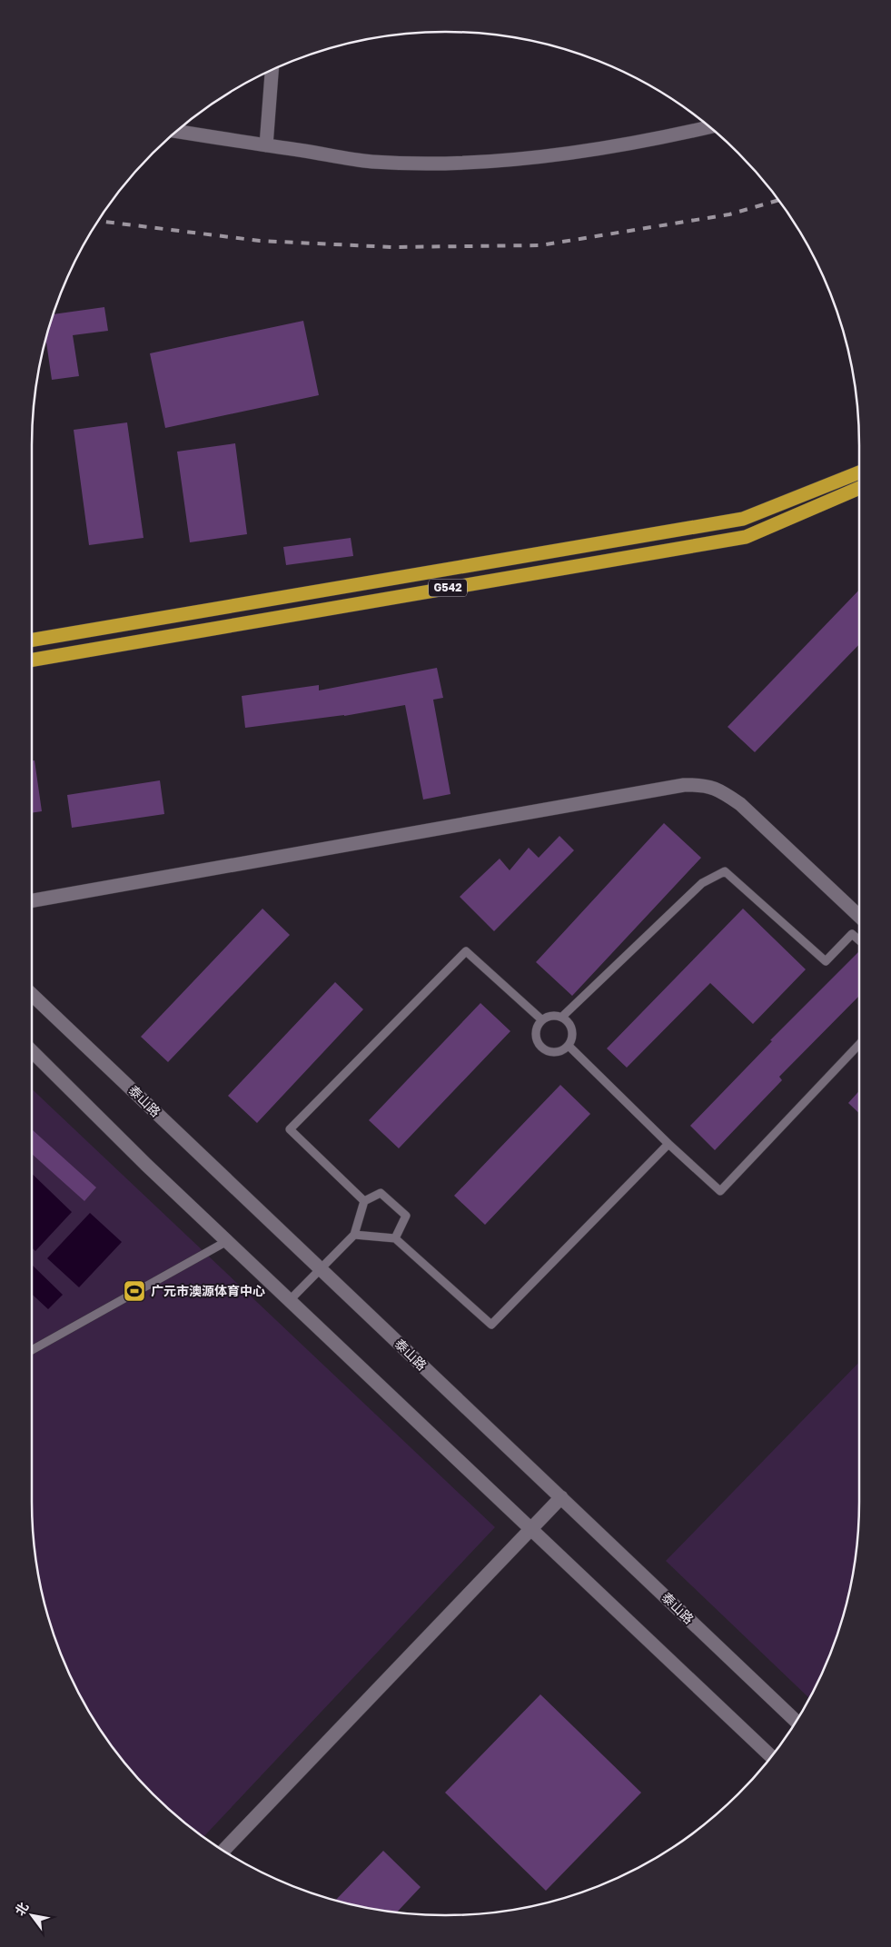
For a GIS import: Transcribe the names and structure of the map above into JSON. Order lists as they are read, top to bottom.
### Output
{
  "streets": {
    "highway": ["G542"],
    "street": ["泰山路"]
  },
  "places": {
    "sports": ["广元市澳源体育中心"]
  },
  "north": "top left"
}
